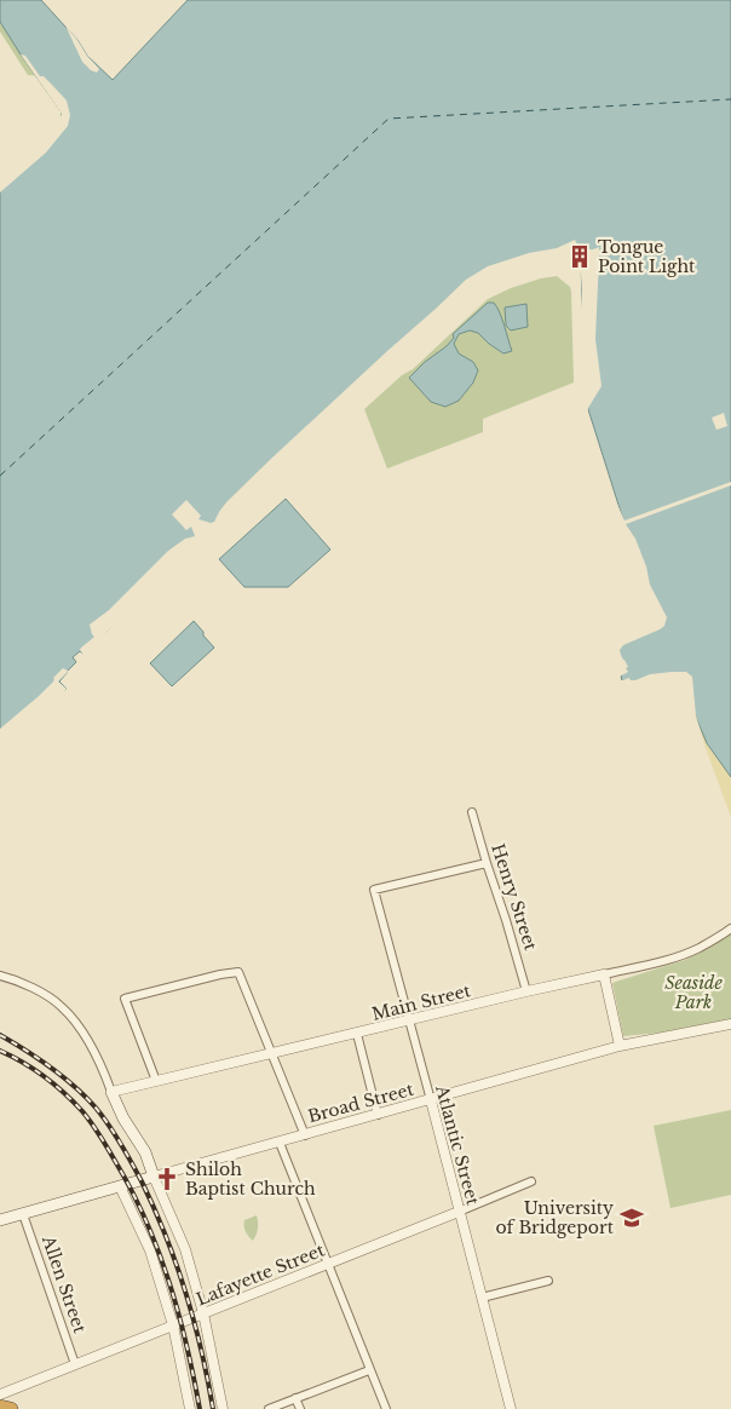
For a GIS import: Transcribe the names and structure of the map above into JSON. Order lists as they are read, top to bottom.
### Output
{
  "streets": {
    "main road": ["Broad Street"],
    "street": [
      "Henry Street",
      "Main Street",
      "Atlantic Street",
      "Lafayette Street",
      "Allen Street"
    ]
  },
  "crossings": [
    ["Henry Street", "Main Street"],
    ["Henry Street", "Atlantic Street"],
    ["Main Street", "Atlantic Street"],
    ["Broad Street", "Atlantic Street"],
    ["Broad Street", "Allen Street"],
    ["Atlantic Street", "Lafayette Street"],
    ["Lafayette Street", "Allen Street"]
  ],
  "parks": ["Seaside Park"],
  "places": {
    "building": ["Tongue Point Light"],
    "church": ["Shiloh Baptist Church"],
    "school or university": ["University of Bridgeport"]
  }
}
